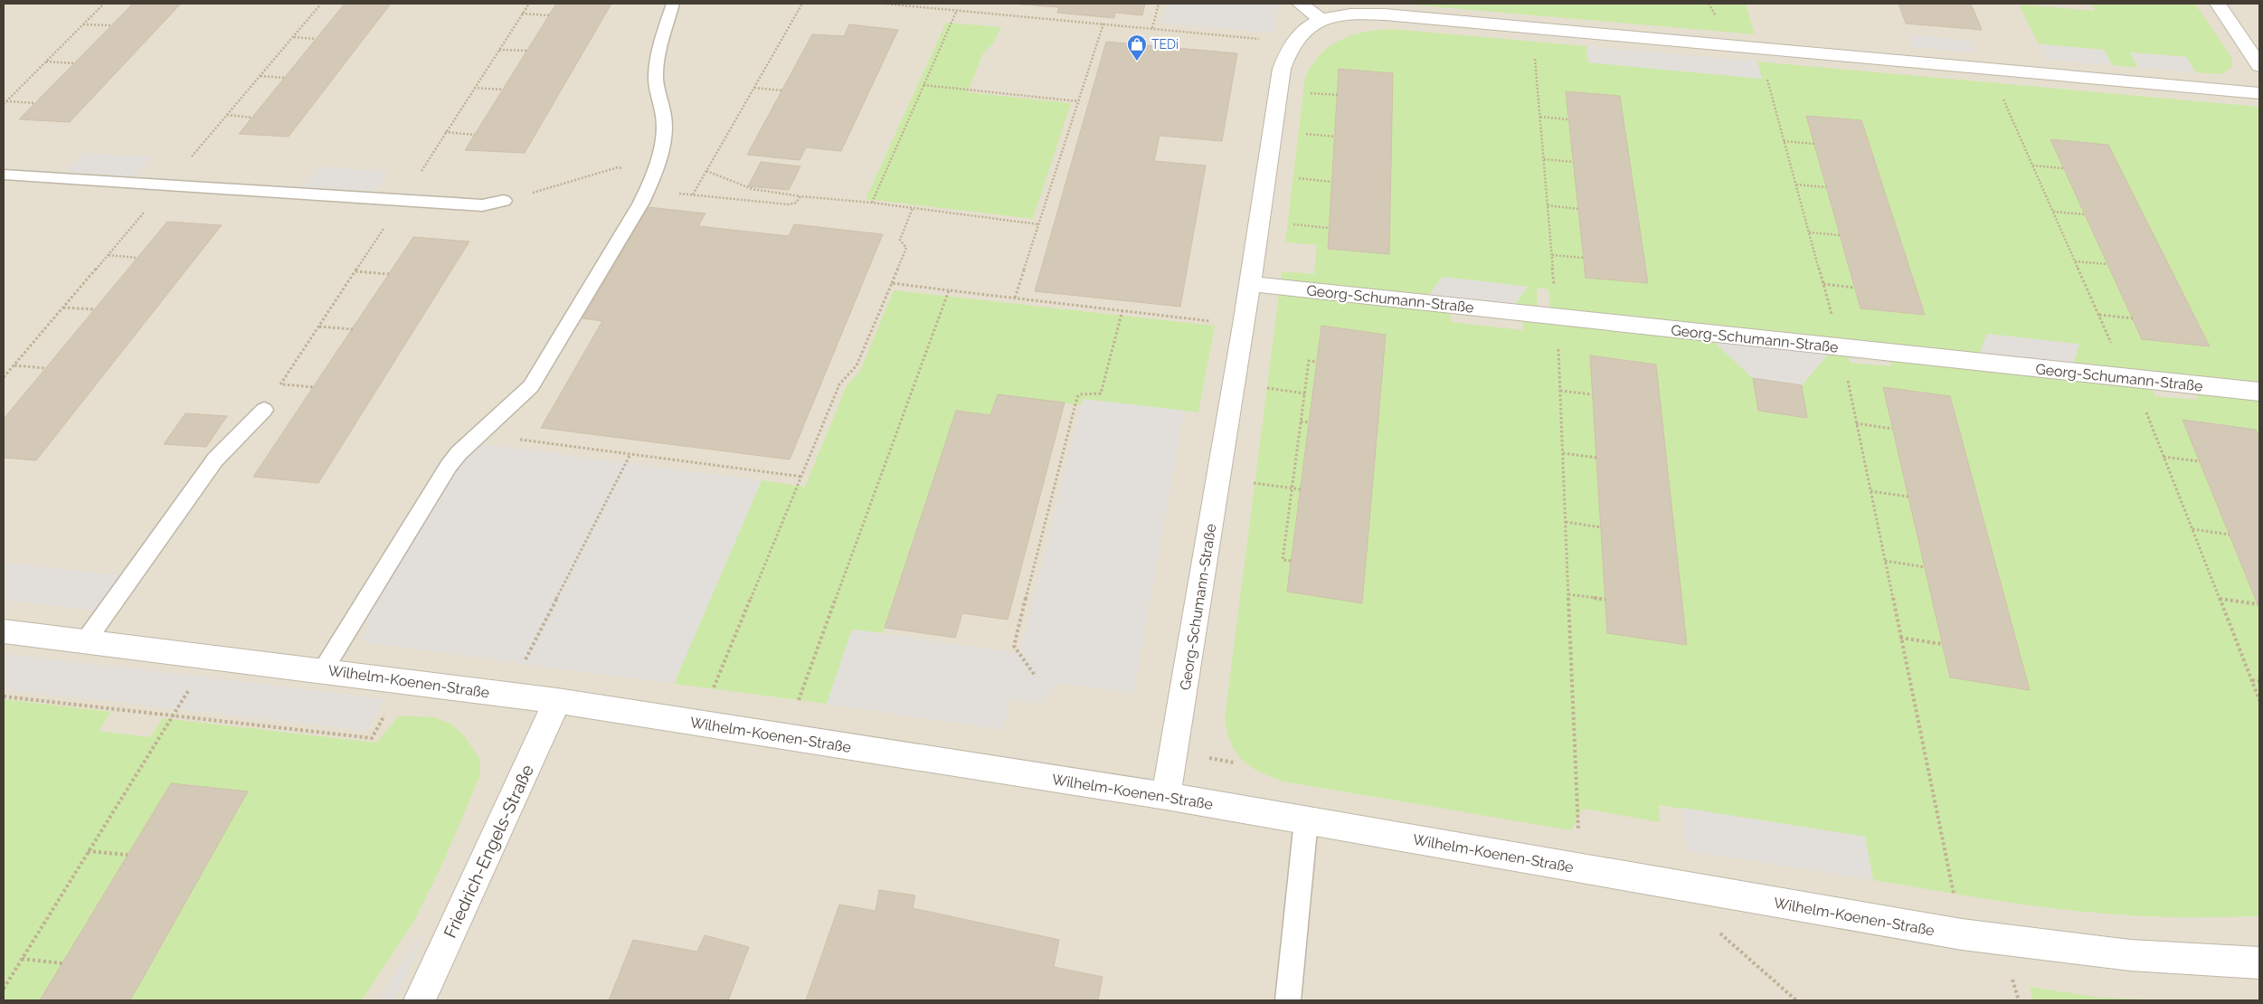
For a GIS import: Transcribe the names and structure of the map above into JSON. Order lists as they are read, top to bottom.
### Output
{
  "streets": {
    "street": ["Georg-Schumann-Straße", "Wilhelm-Koenen-Straße", "Friedrich-Engels-Straße"]
  },
  "crossings": [
    ["Georg-Schumann-Straße", "Wilhelm-Koenen-Straße"],
    ["Wilhelm-Koenen-Straße", "Friedrich-Engels-Straße"]
  ],
  "places": {
    "shop": ["TEDi"]
  }
}
